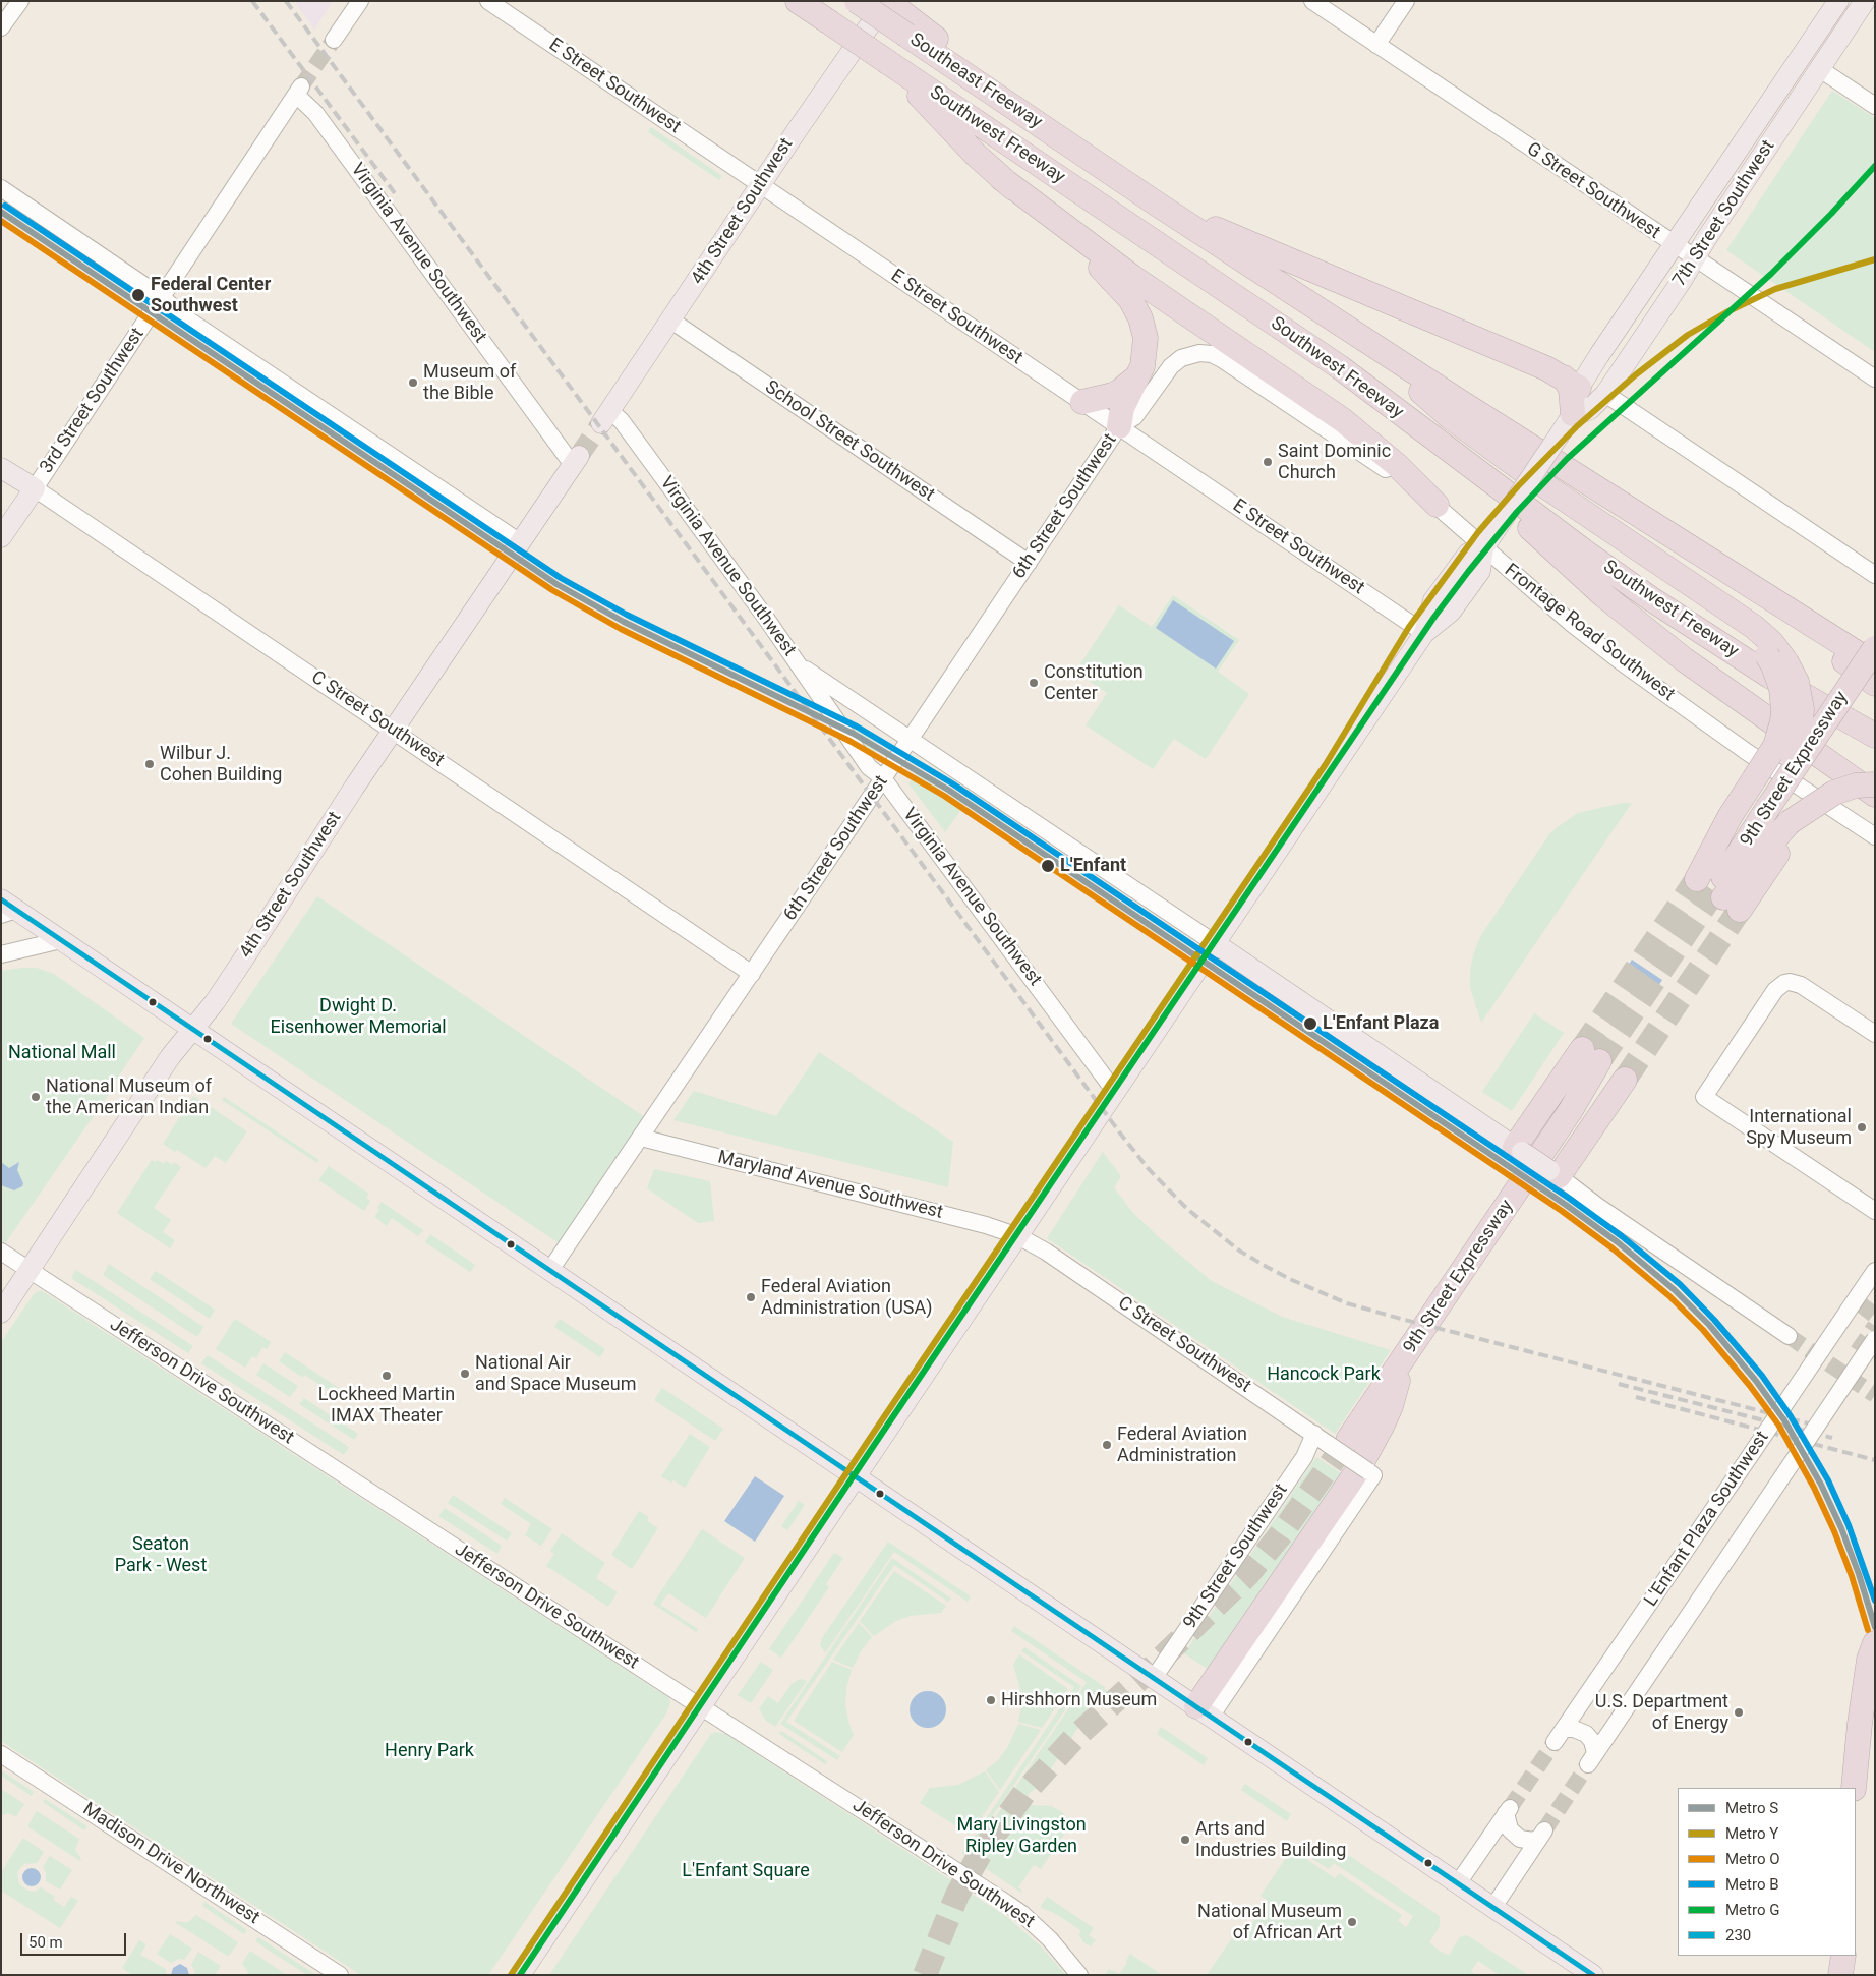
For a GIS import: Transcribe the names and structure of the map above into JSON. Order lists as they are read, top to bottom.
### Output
{
  "streets": {
    "highway": ["Southeast Freeway", "Southwest Freeway", "9th Street Expressway"],
    "main road": [
      "4th Street Southwest",
      "7th Street Southwest",
      "3rd Street Southwest",
      "C Street Southwest"
    ],
    "street": [
      "E Street Southwest",
      "G Street Southwest",
      "Virginia Avenue Southwest",
      "School Street Southwest",
      "6th Street Southwest",
      "Frontage Road Southwest",
      "Maryland Avenue Southwest",
      "Jefferson Drive Southwest",
      "L'Enfant Plaza Southwest",
      "9th Street Southwest",
      "Madison Drive Northwest"
    ]
  },
  "crossings": [
    ["Southeast Freeway", "Southwest Freeway"],
    ["E Street Southwest", "4th Street Southwest"],
    ["E Street Southwest", "6th Street Southwest"],
    ["E Street Southwest", "Frontage Road Southwest"],
    ["G Street Southwest", "7th Street Southwest"],
    ["4th Street Southwest", "Virginia Avenue Southwest"],
    ["4th Street Southwest", "School Street Southwest"],
    ["4th Street Southwest", "C Street Southwest"],
    ["4th Street Southwest", "Jefferson Drive Southwest"],
    ["Virginia Avenue Southwest", "3rd Street Southwest"],
    ["Virginia Avenue Southwest", "6th Street Southwest"],
    ["3rd Street Southwest", "C Street Southwest"],
    ["School Street Southwest", "6th Street Southwest"],
    ["6th Street Southwest", "Frontage Road Southwest"],
    ["6th Street Southwest", "C Street Southwest"],
    ["6th Street Southwest", "Maryland Avenue Southwest"],
    ["C Street Southwest", "9th Street Expressway"],
    ["C Street Southwest", "Maryland Avenue Southwest"],
    ["C Street Southwest", "9th Street Southwest"]
  ],
  "parks": [
    "Dwight D. Eisenhower Memorial",
    "National Mall",
    "Hancock Park",
    "Seaton Park - West",
    "Henry Park",
    "Mary Livingston Ripley Garden",
    "L'Enfant Square"
  ],
  "places": [
    "Federal Center Southwest",
    "Museum of the Bible",
    "Saint Dominic Church",
    "Constitution Center",
    "Wilbur J. Cohen Building",
    "L'Enfant",
    "L'Enfant Plaza",
    "National Museum of the American Indian",
    "International Spy Museum",
    "Federal Aviation Administration (USA)",
    "National Air and Space Museum",
    "Lockheed Martin IMAX Theater",
    "Federal Aviation Administration",
    "Hirshhorn Museum",
    "U.S. Department of Energy",
    "Arts and Industries Building",
    "National Museum of African Art"
  ],
  "lines": [
    "metro line G",
    "metro line B",
    "metro line S",
    "metro line O",
    "metro line Y",
    "transit line 230"
  ],
  "legend": [
    "Metro S",
    "Metro Y",
    "Metro O",
    "Metro B",
    "Metro G",
    "230"
  ],
  "scale_bar": "50 m"
}
